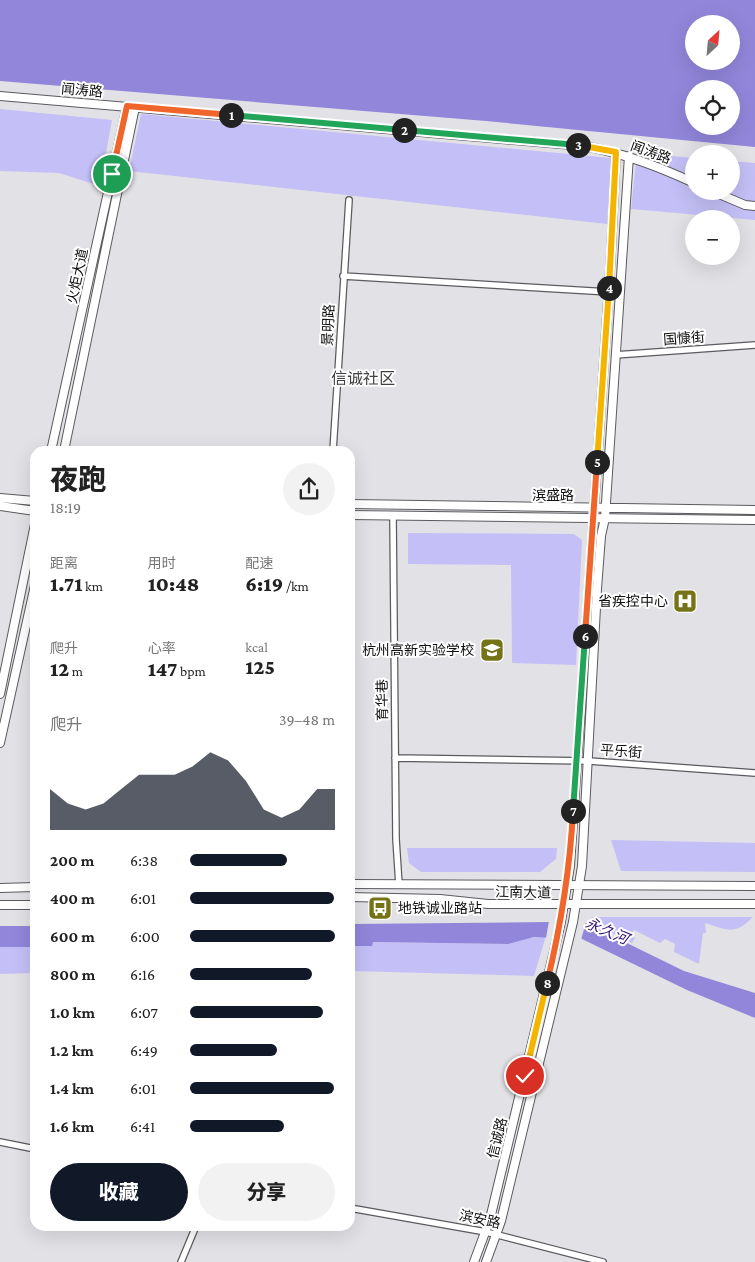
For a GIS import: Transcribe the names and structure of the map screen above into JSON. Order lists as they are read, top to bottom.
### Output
{
  "streets": {
    "main road": [
      "闻涛路",
      "火炬大道",
      "滨盛路",
      "江南大道",
      "信诚路"
    ],
    "street": [
      "景明路",
      "国慷街",
      "育华巷",
      "平乐街",
      "滨安路"
    ]
  },
  "crossings": [
    ["闻涛路", "火炬大道"],
    ["闻涛路", "信诚路"],
    ["国慷街", "信诚路"],
    ["滨盛路", "育华巷"],
    ["滨盛路", "信诚路"],
    ["育华巷", "平乐街"],
    ["育华巷", "江南大道"],
    ["平乐街", "信诚路"],
    ["江南大道", "信诚路"],
    ["信诚路", "滨安路"]
  ],
  "districts": ["信诚社区"],
  "water": ["永久河"],
  "places": {
    "hospital": ["省疾控中心"],
    "school or university": ["杭州高新实验学校"],
    "bus stop": ["地铁诚业路站"]
  },
  "north": "top right",
  "page": {
    "map_buttons": ["+", "−"],
    "pins": [
      "1",
      "2",
      "3",
      "4",
      "5",
      "6",
      "7",
      "8"
    ],
    "heading": ["夜跑", "18:19"],
    "stats": [
      ["距离", "1.71 km"],
      ["用时", "10:48"],
      ["配速", "6:19 /km"],
      ["爬升", "12 m"],
      ["心率", "147 bpm"],
      ["kcal", "125"]
    ],
    "chart": ["爬升", "39–48 m"],
    "list": [
      {
        "name": "200 m",
        "note": "6:38"
      },
      {
        "name": "400 m",
        "note": "6:01"
      },
      {
        "name": "600 m",
        "note": "6:00"
      },
      {
        "name": "800 m",
        "note": "6:16"
      },
      {
        "name": "1.0 km",
        "note": "6:07"
      },
      {
        "name": "1.2 km",
        "note": "6:49"
      },
      {
        "name": "1.4 km",
        "note": "6:01"
      },
      {
        "name": "1.6 km",
        "note": "6:41"
      }
    ],
    "buttons": ["收藏", "分享"]
  }
}
